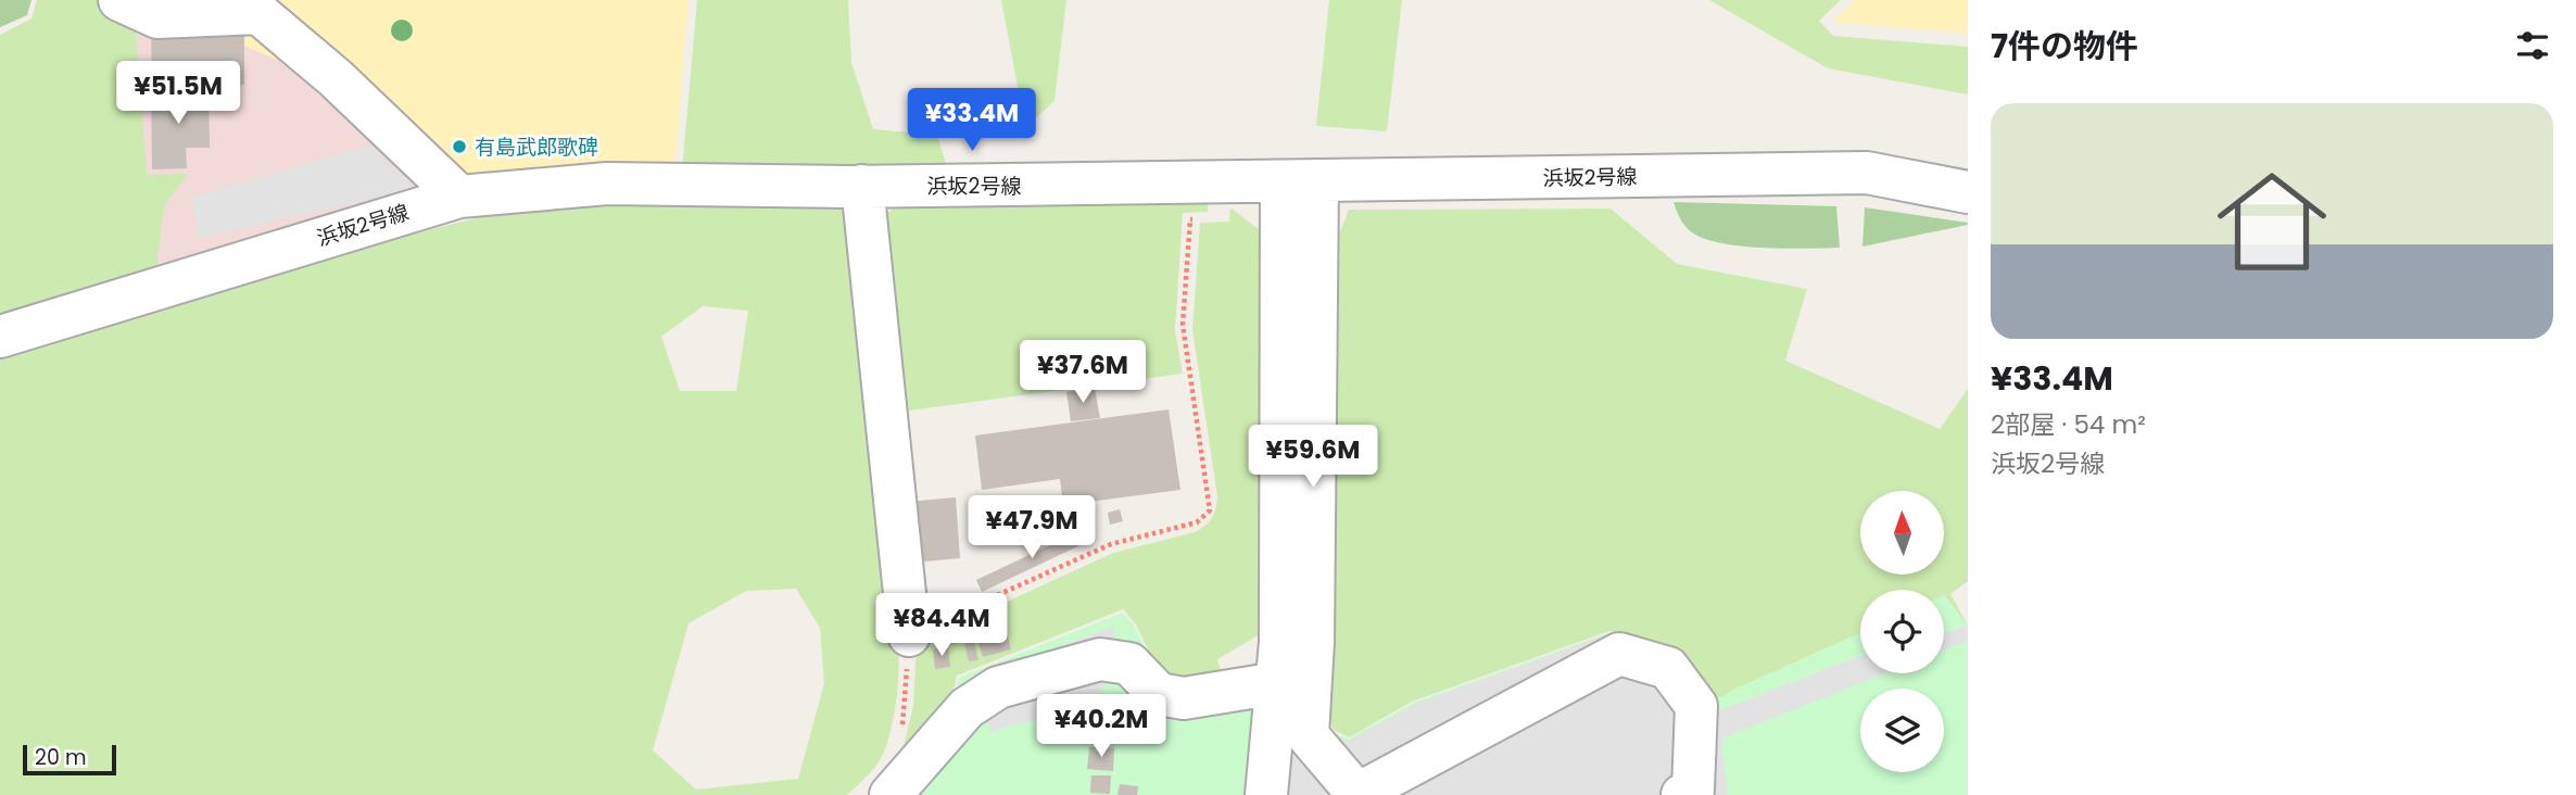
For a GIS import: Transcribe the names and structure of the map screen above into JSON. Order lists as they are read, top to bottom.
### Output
{
  "streets": {
    "street": ["浜坂2号線"]
  },
  "places": ["有島武郎歌碑"],
  "scale_bar": "20 m",
  "north": "top",
  "page": {
    "heading": "7件の物件",
    "price": [
      "¥51.5M",
      "¥33.4M",
      "¥37.6M",
      "¥59.6M",
      "¥47.9M",
      "¥84.4M",
      "¥40.2M"
    ],
    "list": [
      {
        "name": "¥33.4M",
        "note": "2部屋 · 54 m² · 浜坂2号線"
      }
    ],
    "scale": "20 m"
  }
}
